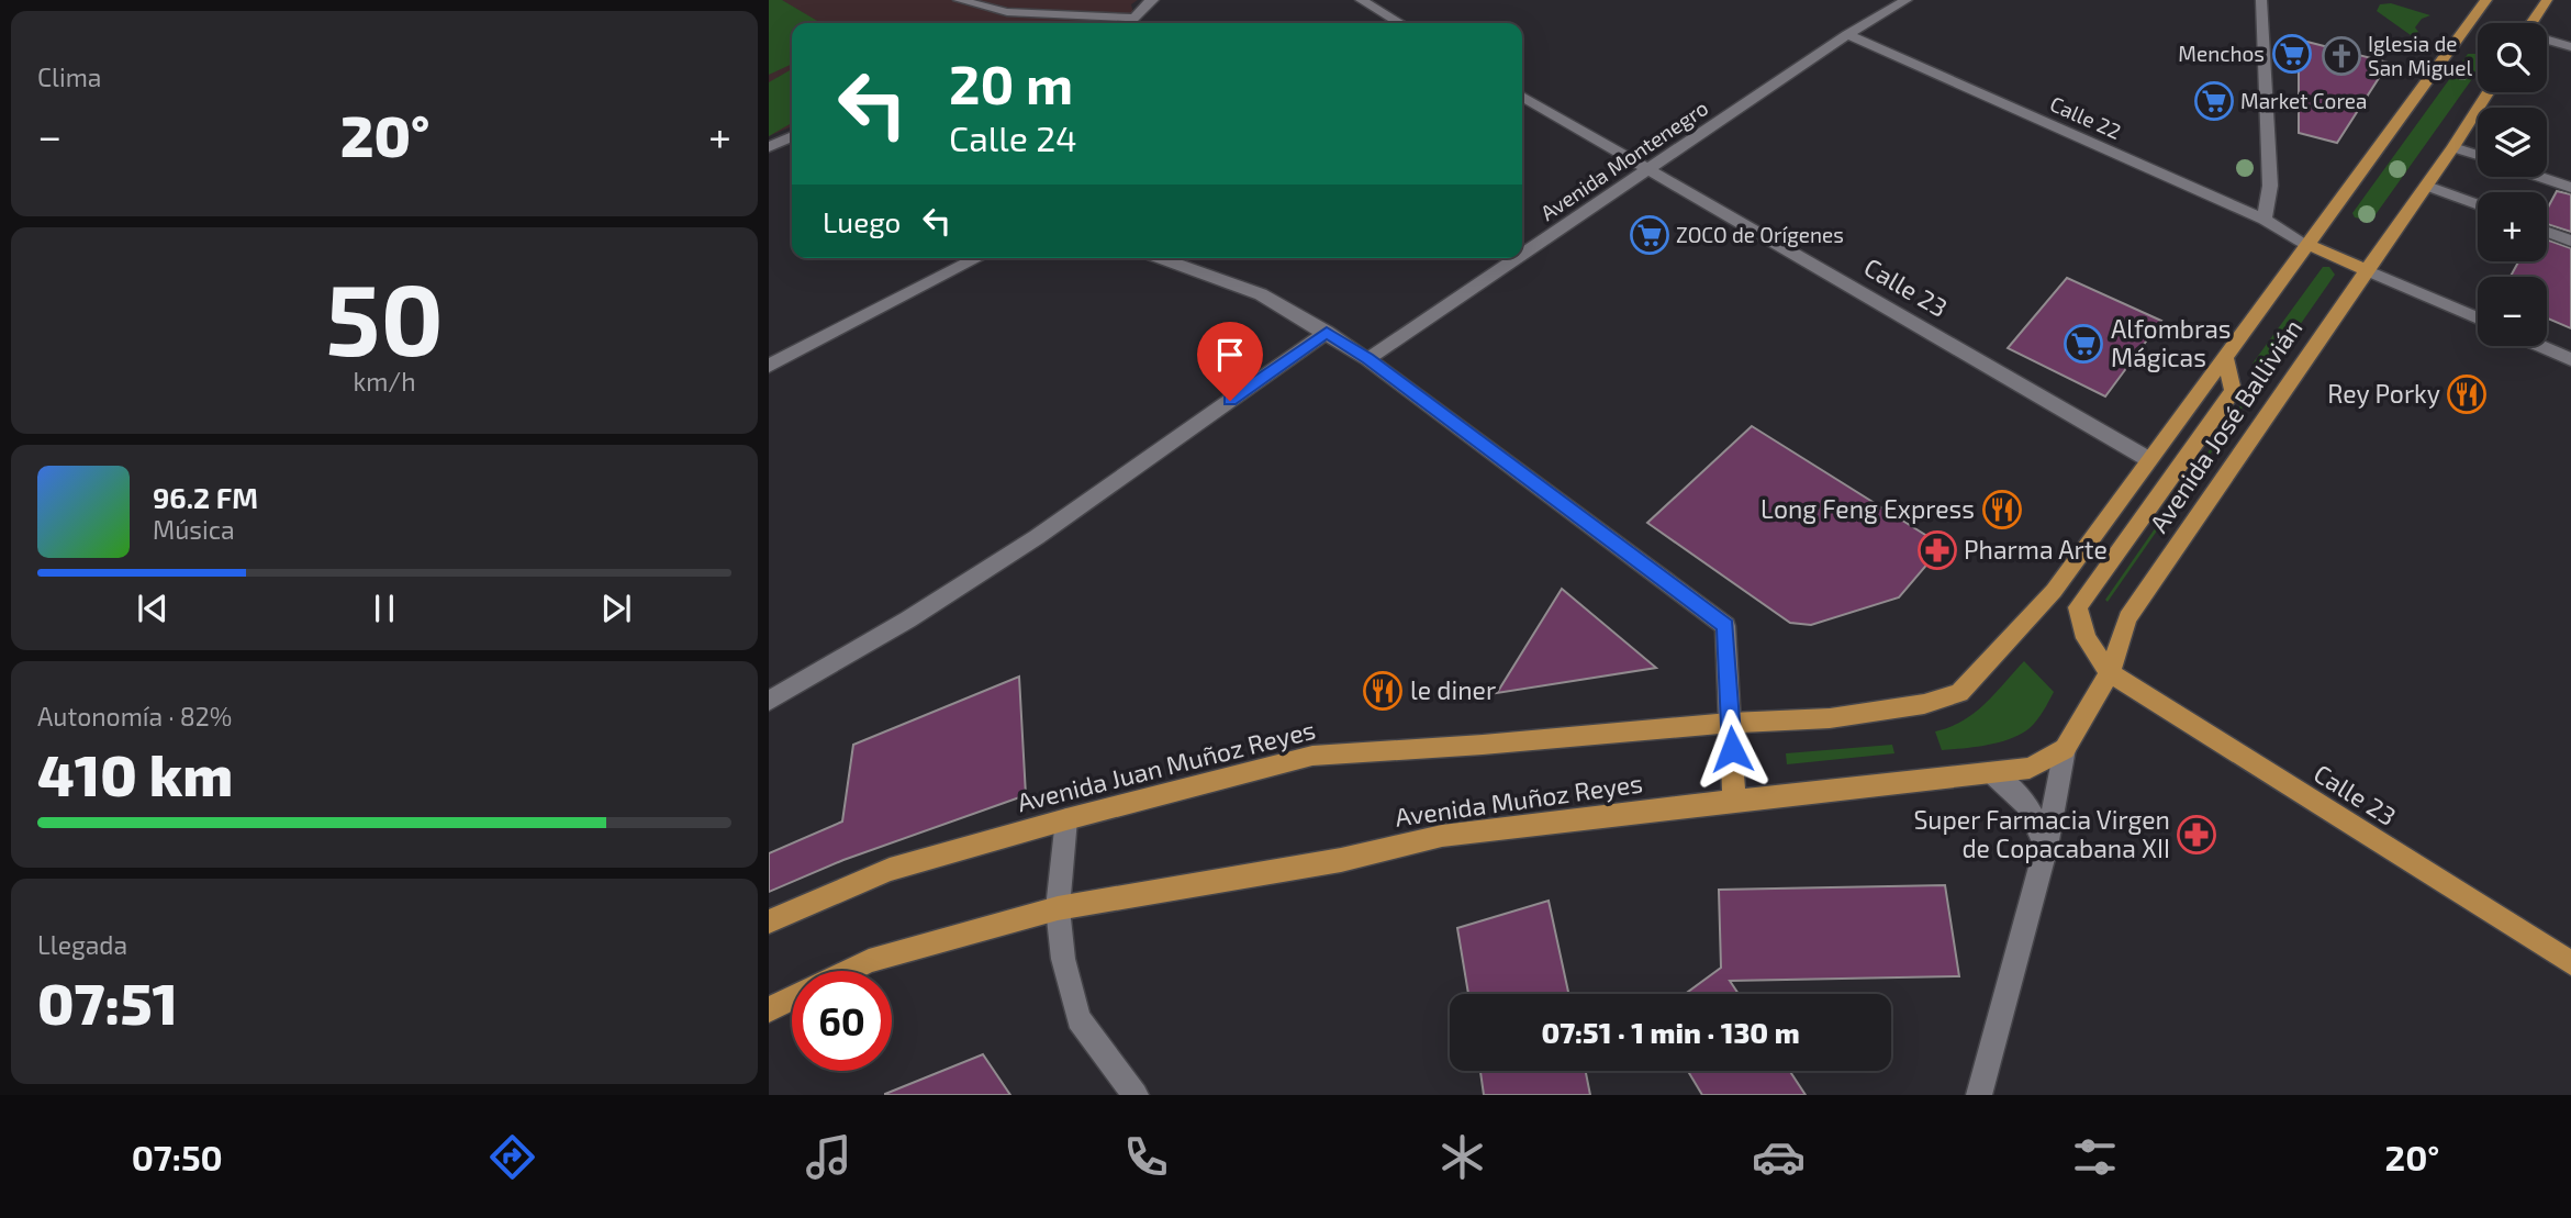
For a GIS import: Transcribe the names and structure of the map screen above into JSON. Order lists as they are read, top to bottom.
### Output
{
  "streets": {
    "main road": [
      "Calle 23",
      "Avenida José Ballivián",
      "Avenida Juan Muñoz Reyes",
      "Avenida Muñoz Reyes"
    ],
    "street": ["Calle 22", "Avenida Montenegro"]
  },
  "crossings": [
    ["Calle 22", "Avenida Montenegro"],
    ["Calle 22", "Avenida José Ballivián"],
    ["Avenida Montenegro", "Calle 23"],
    ["Calle 23", "Avenida José Ballivián"],
    ["Avenida José Ballivián", "Avenida Juan Muñoz Reyes"]
  ],
  "places": {
    "supermarket": [
      "Menchos",
      "Market Corea",
      "ZOCO de Orígenes",
      "Alfombras Mágicas"
    ],
    "church": ["Iglesia de San Miguel"],
    "restaurant": ["Rey Porky", "Long Feng Express", "le diner"],
    "pharmacy": ["Pharma Arte", "Super Farmacia Virgen de Copacabana XII"]
  },
  "page": {
    "tile": [
      "Clima",
      ["50", "km/h"],
      ["Autonomía · 82%", "410 km"],
      ["Llegada", "07:51"]
    ],
    "map_buttons": ["+", "−"],
    "turn": ["20 m", "Calle 24"],
    "heat": ["−", "20°", "+"],
    "then": "Luego",
    "song": ["96.2 FM", "Música"],
    "limit": "60",
    "trip": "07:51 · 1 min · 130 m",
    "tabs": ["07:50", "20°"]
  }
}
